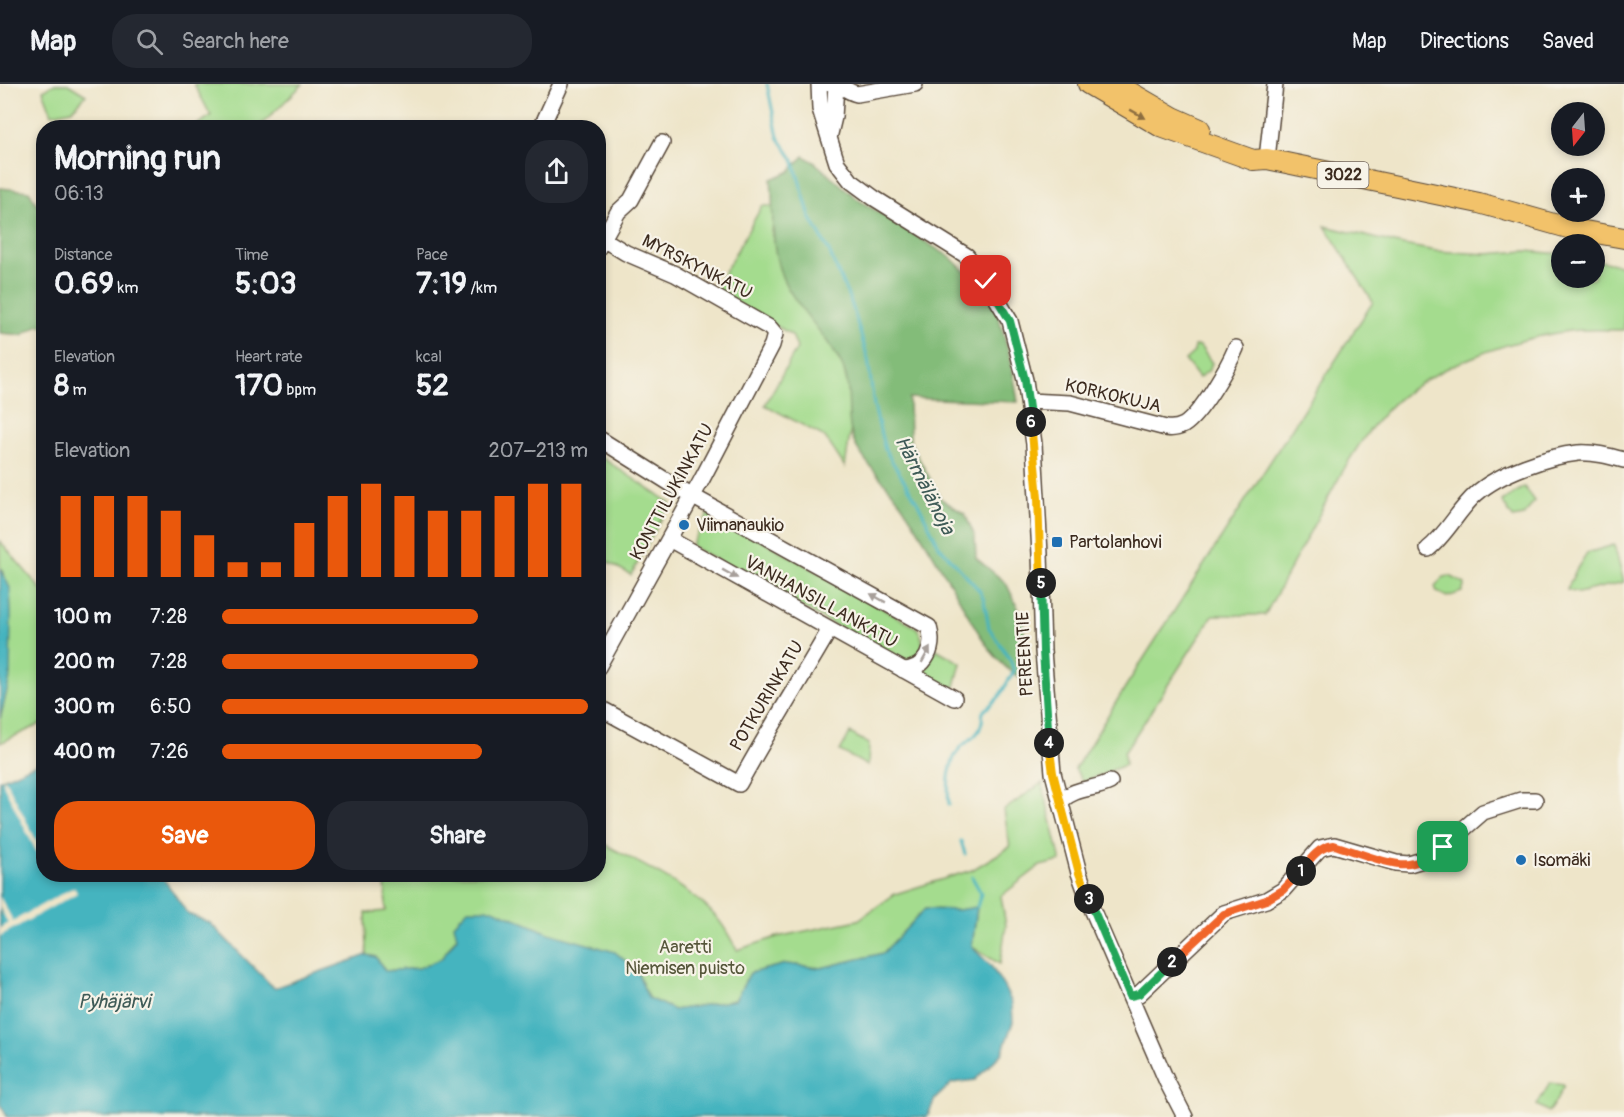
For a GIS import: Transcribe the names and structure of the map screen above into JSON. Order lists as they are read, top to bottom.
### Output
{
  "streets": {
    "main road": ["3022"],
    "street": [
      "MYRSKYNKATU",
      "KORKOKUJA",
      "KONTTILUKINKATU",
      "VANHANSILLANKATU",
      "PEREENTIE",
      "POTKURINKATU"
    ]
  },
  "crossings": [
    ["MYRSKYNKATU", "KONTTILUKINKATU"],
    ["KORKOKUJA", "PEREENTIE"],
    ["KONTTILUKINKATU", "VANHANSILLANKATU"],
    ["VANHANSILLANKATU", "POTKURINKATU"]
  ],
  "one_way": ["VANHANSILLANKATU"],
  "water": ["Härmälänoja", "Pyhäjärvi"],
  "parks": ["Aaretti Niemisen puisto"],
  "places": {
    "other": ["Viimanaukio", "Isomäki"],
    "transit": ["Partolanhovi"]
  },
  "north": "bottom",
  "page": {
    "header": "Map",
    "search": "Search here",
    "nav": ["Map", "Directions", "Saved"],
    "map_buttons": ["+", "−"],
    "heading": ["Morning run", "06:13"],
    "stats": [
      ["Distance", "0.69 km"],
      ["Time", "5:03"],
      ["Pace", "7:19 /km"],
      ["Elevation", "8 m"],
      ["Heart rate", "170 bpm"],
      ["kcal", "52"]
    ],
    "pins": [
      "6",
      "5",
      "4",
      "1",
      "3",
      "2"
    ],
    "chart": ["Elevation", "207–213 m"],
    "list": [
      {
        "name": "100 m",
        "note": "7:28"
      },
      {
        "name": "200 m",
        "note": "7:28"
      },
      {
        "name": "300 m",
        "note": "6:50"
      },
      {
        "name": "400 m",
        "note": "7:26"
      }
    ],
    "buttons": ["Save", "Share"]
  }
}
